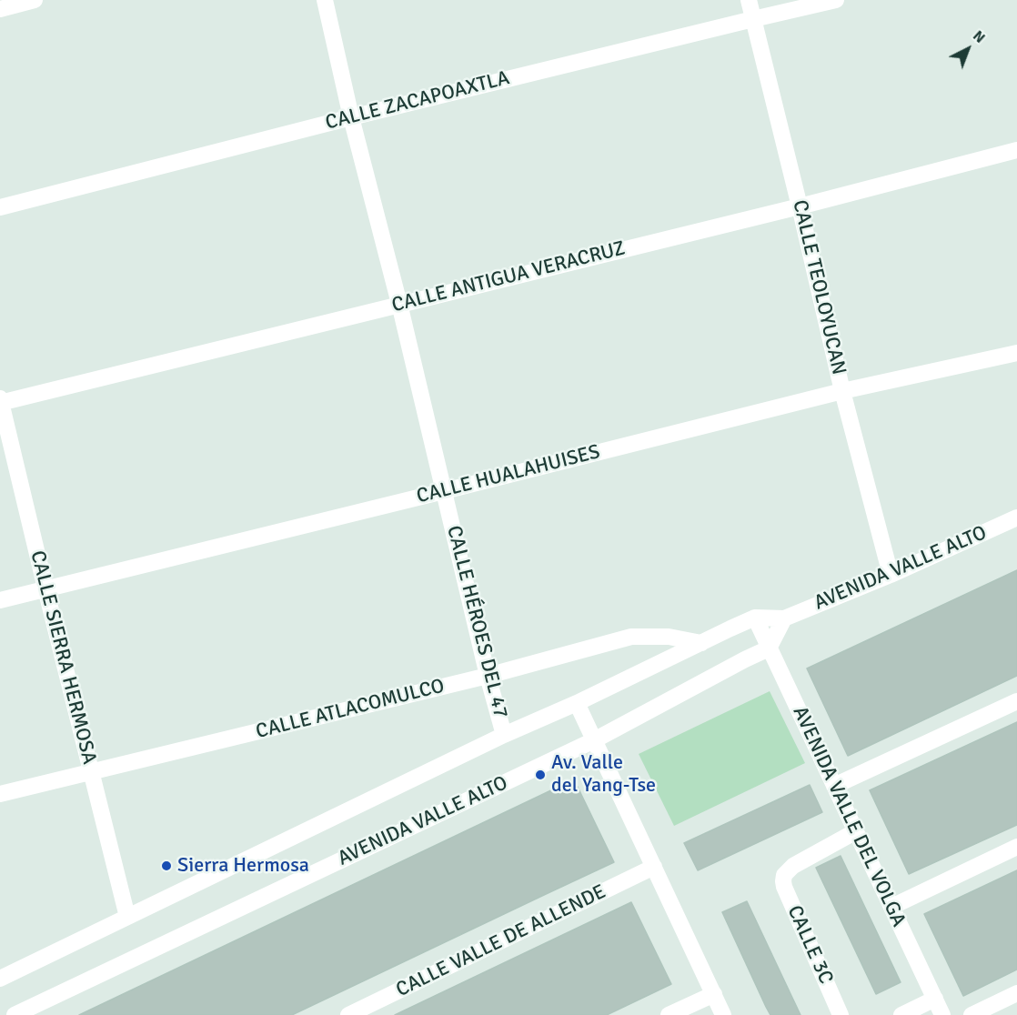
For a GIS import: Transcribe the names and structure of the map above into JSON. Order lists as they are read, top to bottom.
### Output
{
  "streets": {
    "street": [
      "CALLE ZACAPOAXTLA",
      "CALLE ANTIGUA VERACRUZ",
      "CALLE TEOLOYUCAN",
      "CALLE HUALAHUISES",
      "AVENIDA VALLE ALTO",
      "CALLE HÉROES DEL 47",
      "CALLE SIERRA HERMOSA",
      "CALLE ATLACOMULCO",
      "AVENIDA VALLE DEL VOLGA",
      "CALLE VALLE DE ALLENDE",
      "CALLE 3C"
    ]
  },
  "crossings": [
    ["CALLE ZACAPOAXTLA", "CALLE TEOLOYUCAN"],
    ["CALLE ZACAPOAXTLA", "CALLE HÉROES DEL 47"],
    ["CALLE ANTIGUA VERACRUZ", "CALLE TEOLOYUCAN"],
    ["CALLE ANTIGUA VERACRUZ", "CALLE HÉROES DEL 47"],
    ["CALLE ANTIGUA VERACRUZ", "CALLE SIERRA HERMOSA"],
    ["CALLE TEOLOYUCAN", "CALLE HUALAHUISES"],
    ["CALLE TEOLOYUCAN", "AVENIDA VALLE ALTO"],
    ["CALLE HUALAHUISES", "CALLE HÉROES DEL 47"],
    ["CALLE HUALAHUISES", "CALLE SIERRA HERMOSA"],
    ["AVENIDA VALLE ALTO", "CALLE HÉROES DEL 47"],
    ["AVENIDA VALLE ALTO", "CALLE SIERRA HERMOSA"],
    ["AVENIDA VALLE ALTO", "CALLE ATLACOMULCO"],
    ["AVENIDA VALLE ALTO", "AVENIDA VALLE DEL VOLGA"],
    ["CALLE HÉROES DEL 47", "CALLE ATLACOMULCO"],
    ["CALLE SIERRA HERMOSA", "CALLE ATLACOMULCO"],
    ["AVENIDA VALLE DEL VOLGA", "CALLE 3C"]
  ],
  "places": ["Av. Valle del Yang-Tse", "Sierra Hermosa"],
  "north": "top right"
}
